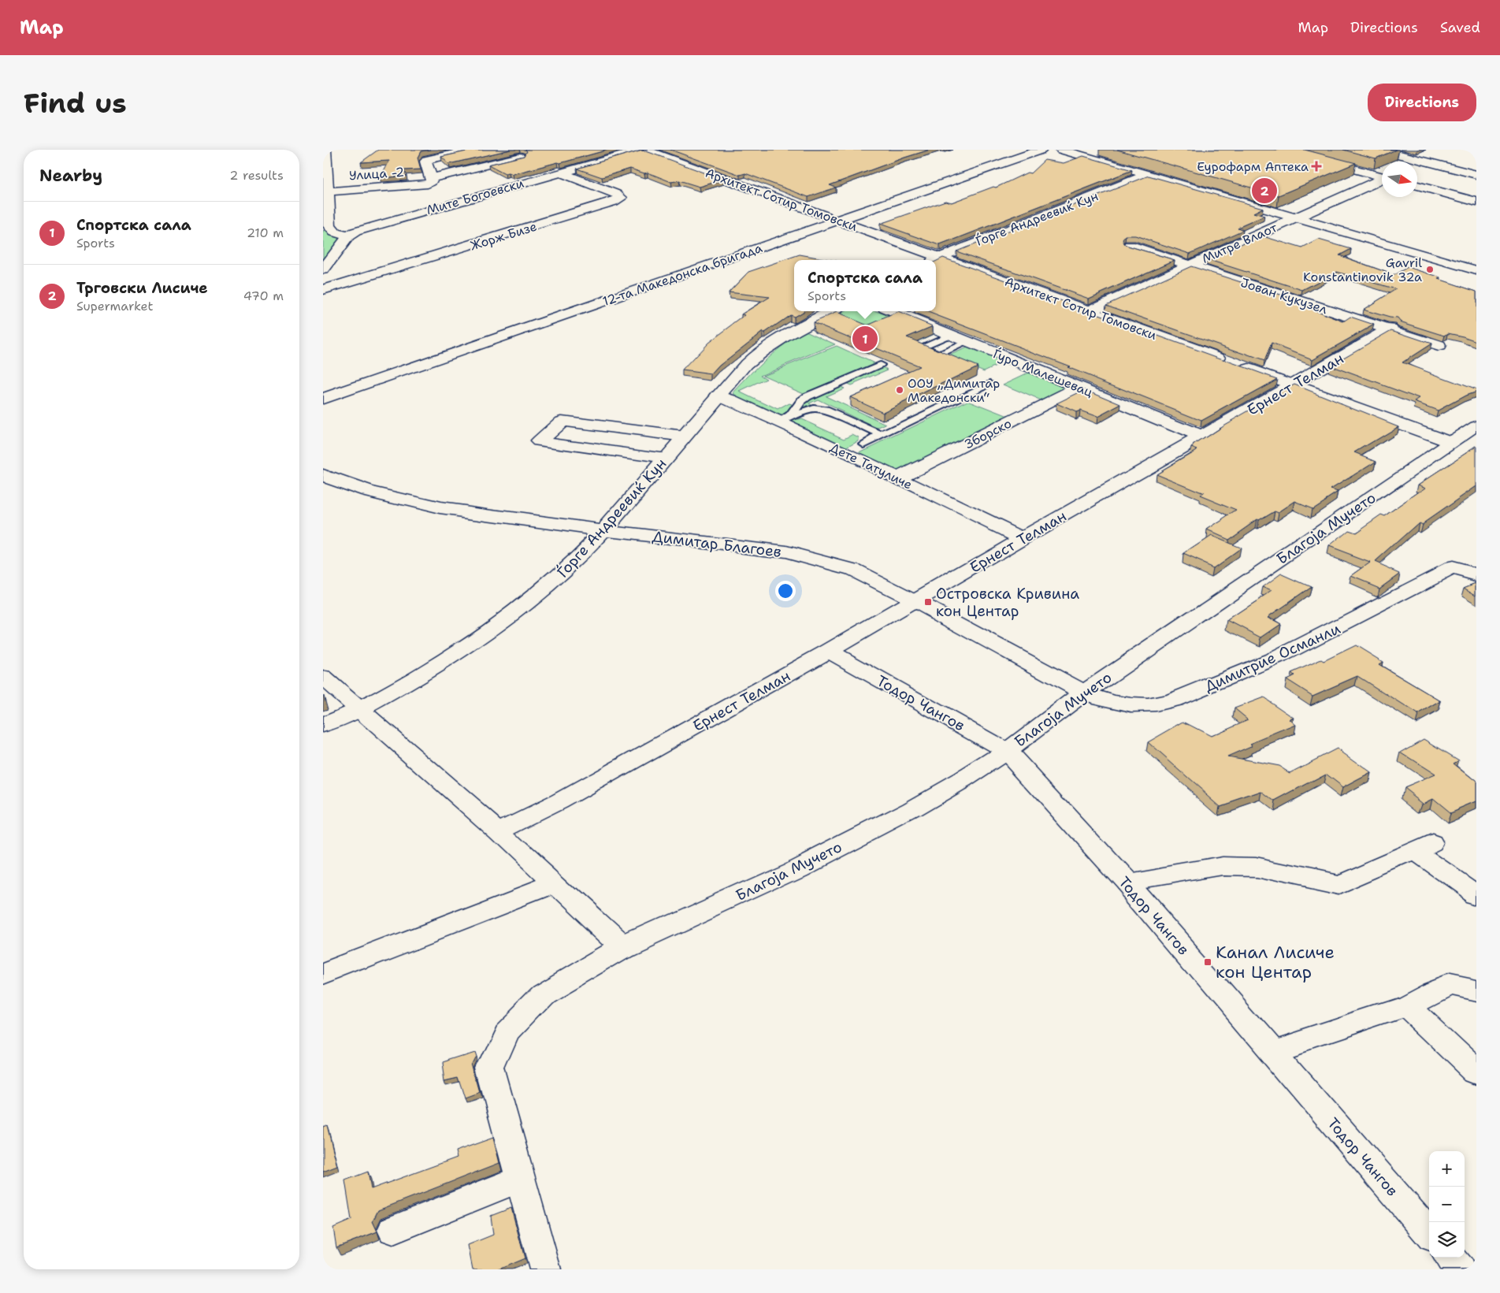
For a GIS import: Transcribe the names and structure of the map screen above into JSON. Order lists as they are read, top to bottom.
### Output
{
  "streets": {
    "street": [
      "Улица -2",
      "Мите Богоевски",
      "Архитект Сотир Томовски",
      "Ѓорге Андреевиќ Кун",
      "Жорж Бизе",
      "Митре Влаот",
      "12-та Македонска бригада",
      "Јован Кукузел",
      "Ѓуро Малешевац",
      "Ернест Телман",
      "Зборско",
      "Дете Татуличе",
      "Благоја Мучето",
      "Димитар Благоев",
      "Димитрие Османли",
      "Тодор Чангов"
    ]
  },
  "crossings": [
    ["Мите Богоевски", "Архитект Сотир Томовски"],
    ["Мите Богоевски", "Жорж Бизе"],
    ["Архитект Сотир Томовски", "Ѓорге Андреевиќ Кун"],
    ["Архитект Сотир Томовски", "Митре Влаот"],
    ["Архитект Сотир Томовски", "12-та Македонска бригада"],
    ["Архитект Сотир Томовски", "Ернест Телман"],
    ["Архитект Сотир Томовски", "Благоја Мучето"],
    ["Ѓорге Андреевиќ Кун", "Дете Татуличе"],
    ["Ѓорге Андреевиќ Кун", "Димитар Благоев"],
    ["Митре Влаот", "Јован Кукузел"],
    ["Јован Кукузел", "Ернест Телман"],
    ["Ѓуро Малешевац", "Ернест Телман"],
    ["Ѓуро Малешевац", "Зборско"],
    ["Ернест Телман", "Дете Татуличе"],
    ["Ернест Телман", "Димитар Благоев"],
    ["Ернест Телман", "Тодор Чангов"],
    ["Зборско", "Дете Татуличе"],
    ["Благоја Мучето", "Димитар Благоев"],
    ["Благоја Мучето", "Димитрие Османли"],
    ["Благоја Мучето", "Тодор Чангов"],
    ["Димитар Благоев", "Димитрие Османли"]
  ],
  "places": {
    "health": ["Еурофарм Аптека"],
    "other": ["Gavril Konstantinovik 32a", "ООУ „Димитар Македонски“"],
    "transit": ["Островска Кривина кон Центар", "Канал Лисиче кон Центар"]
  },
  "north": "right",
  "page": {
    "header": "Map",
    "nav": ["Map", "Directions", "Saved"],
    "buttons": "Directions",
    "title": "Find us",
    "heading": ["Nearby", "2 results"],
    "pins": ["2", "1"],
    "list": [
      {
        "mark": "1",
        "name": "Спортска сала",
        "note": "Sports",
        "value": "210 m"
      },
      {
        "mark": "2",
        "name": "Трговски Лисиче",
        "note": "Supermarket",
        "value": "470 m"
      }
    ],
    "popup": ["Спортска сала", "Sports"],
    "map_buttons": ["+", "−"]
  }
}
